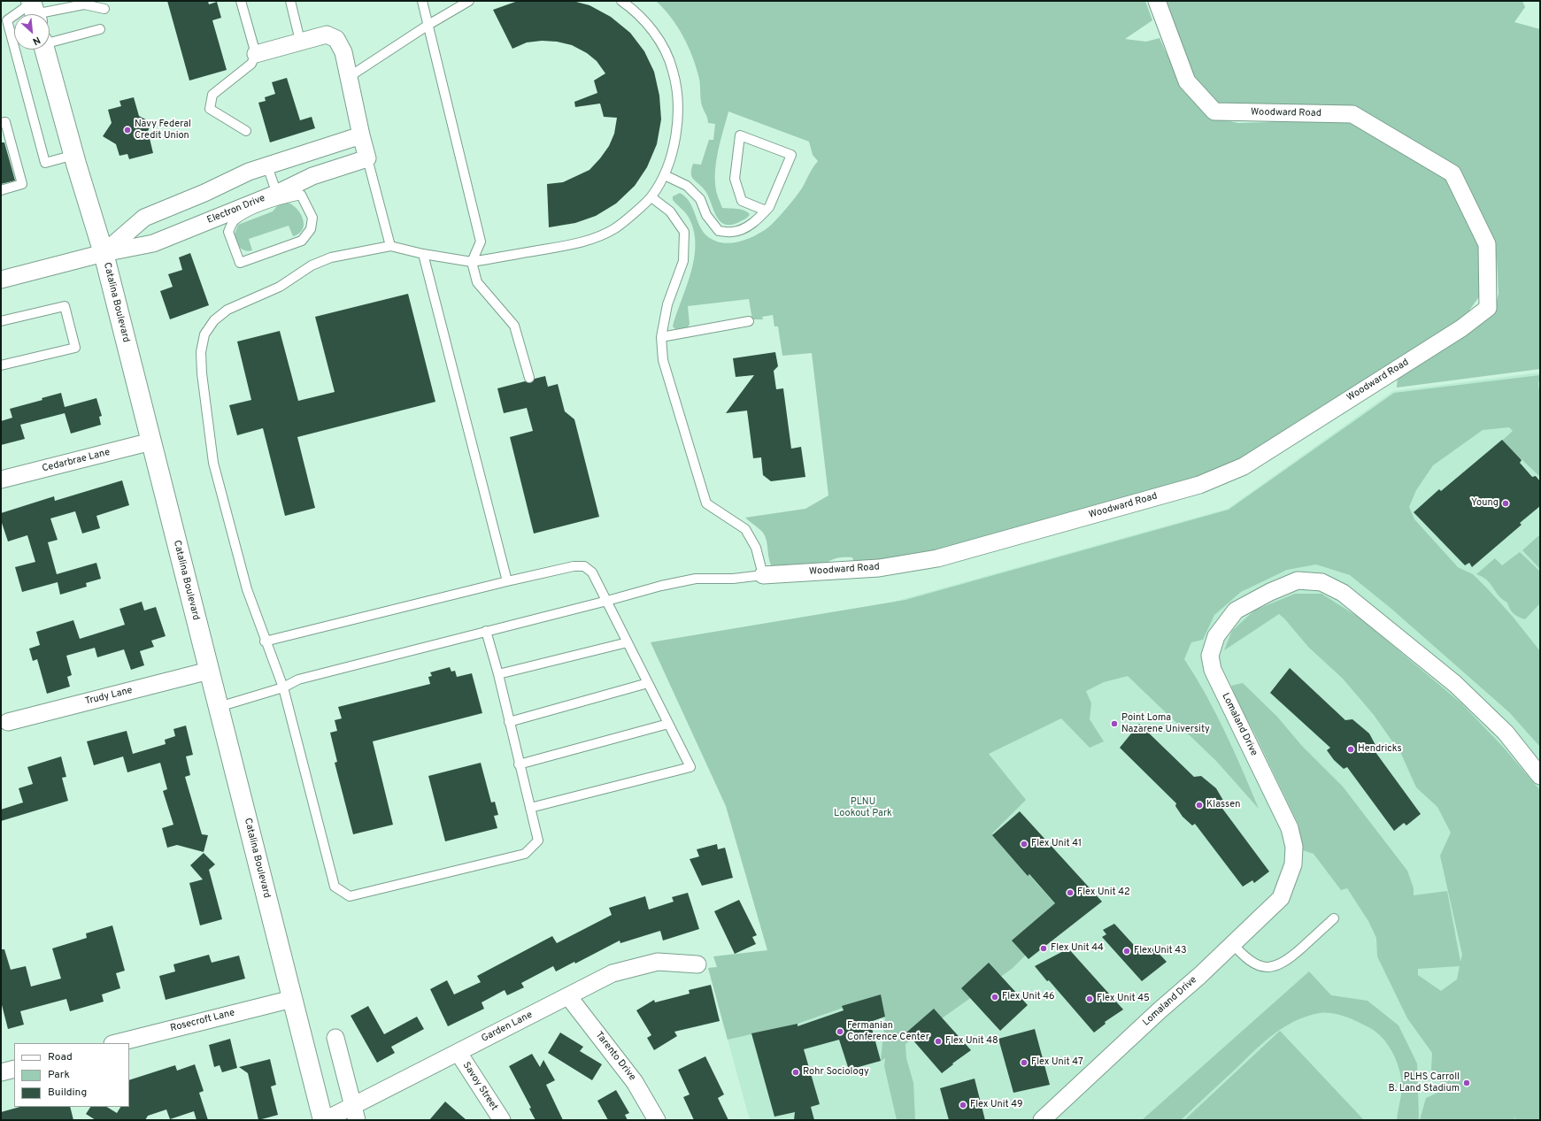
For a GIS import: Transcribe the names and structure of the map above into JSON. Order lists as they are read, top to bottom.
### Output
{
  "streets": {
    "main road": ["Catalina Boulevard"],
    "street": [
      "Woodward Road",
      "Electron Drive",
      "Cedarbrae Lane",
      "Trudy Lane",
      "Lomaland Drive",
      "Rosecroft Lane",
      "Garden Lane",
      "Tarento Drive",
      "Savoy Street"
    ]
  },
  "crossings": [
    ["Electron Drive", "Catalina Boulevard"],
    ["Catalina Boulevard", "Cedarbrae Lane"],
    ["Catalina Boulevard", "Trudy Lane"],
    ["Catalina Boulevard", "Rosecroft Lane"],
    ["Catalina Boulevard", "Garden Lane"],
    ["Garden Lane", "Tarento Drive"],
    ["Garden Lane", "Savoy Street"]
  ],
  "parks": ["PLNU Lookout Park"],
  "places": [
    "Navy Federal Credit Union",
    "Young",
    "Point Loma Nazarene University",
    "Hendricks",
    "Klassen",
    "Flex Unit 41",
    "Flex Unit 42",
    "Flex Unit 44",
    "Flex Unit 43",
    "Flex Unit 46",
    "Flex Unit 45",
    "Fermanian Conference Center",
    "Flex Unit 48",
    "Flex Unit 47",
    "Rohr Sociology",
    "PLHS Carroll B. Land Stadium",
    "Flex Unit 49"
  ],
  "legend": ["Road", "Park", "Building"],
  "north": "bottom right"
}
